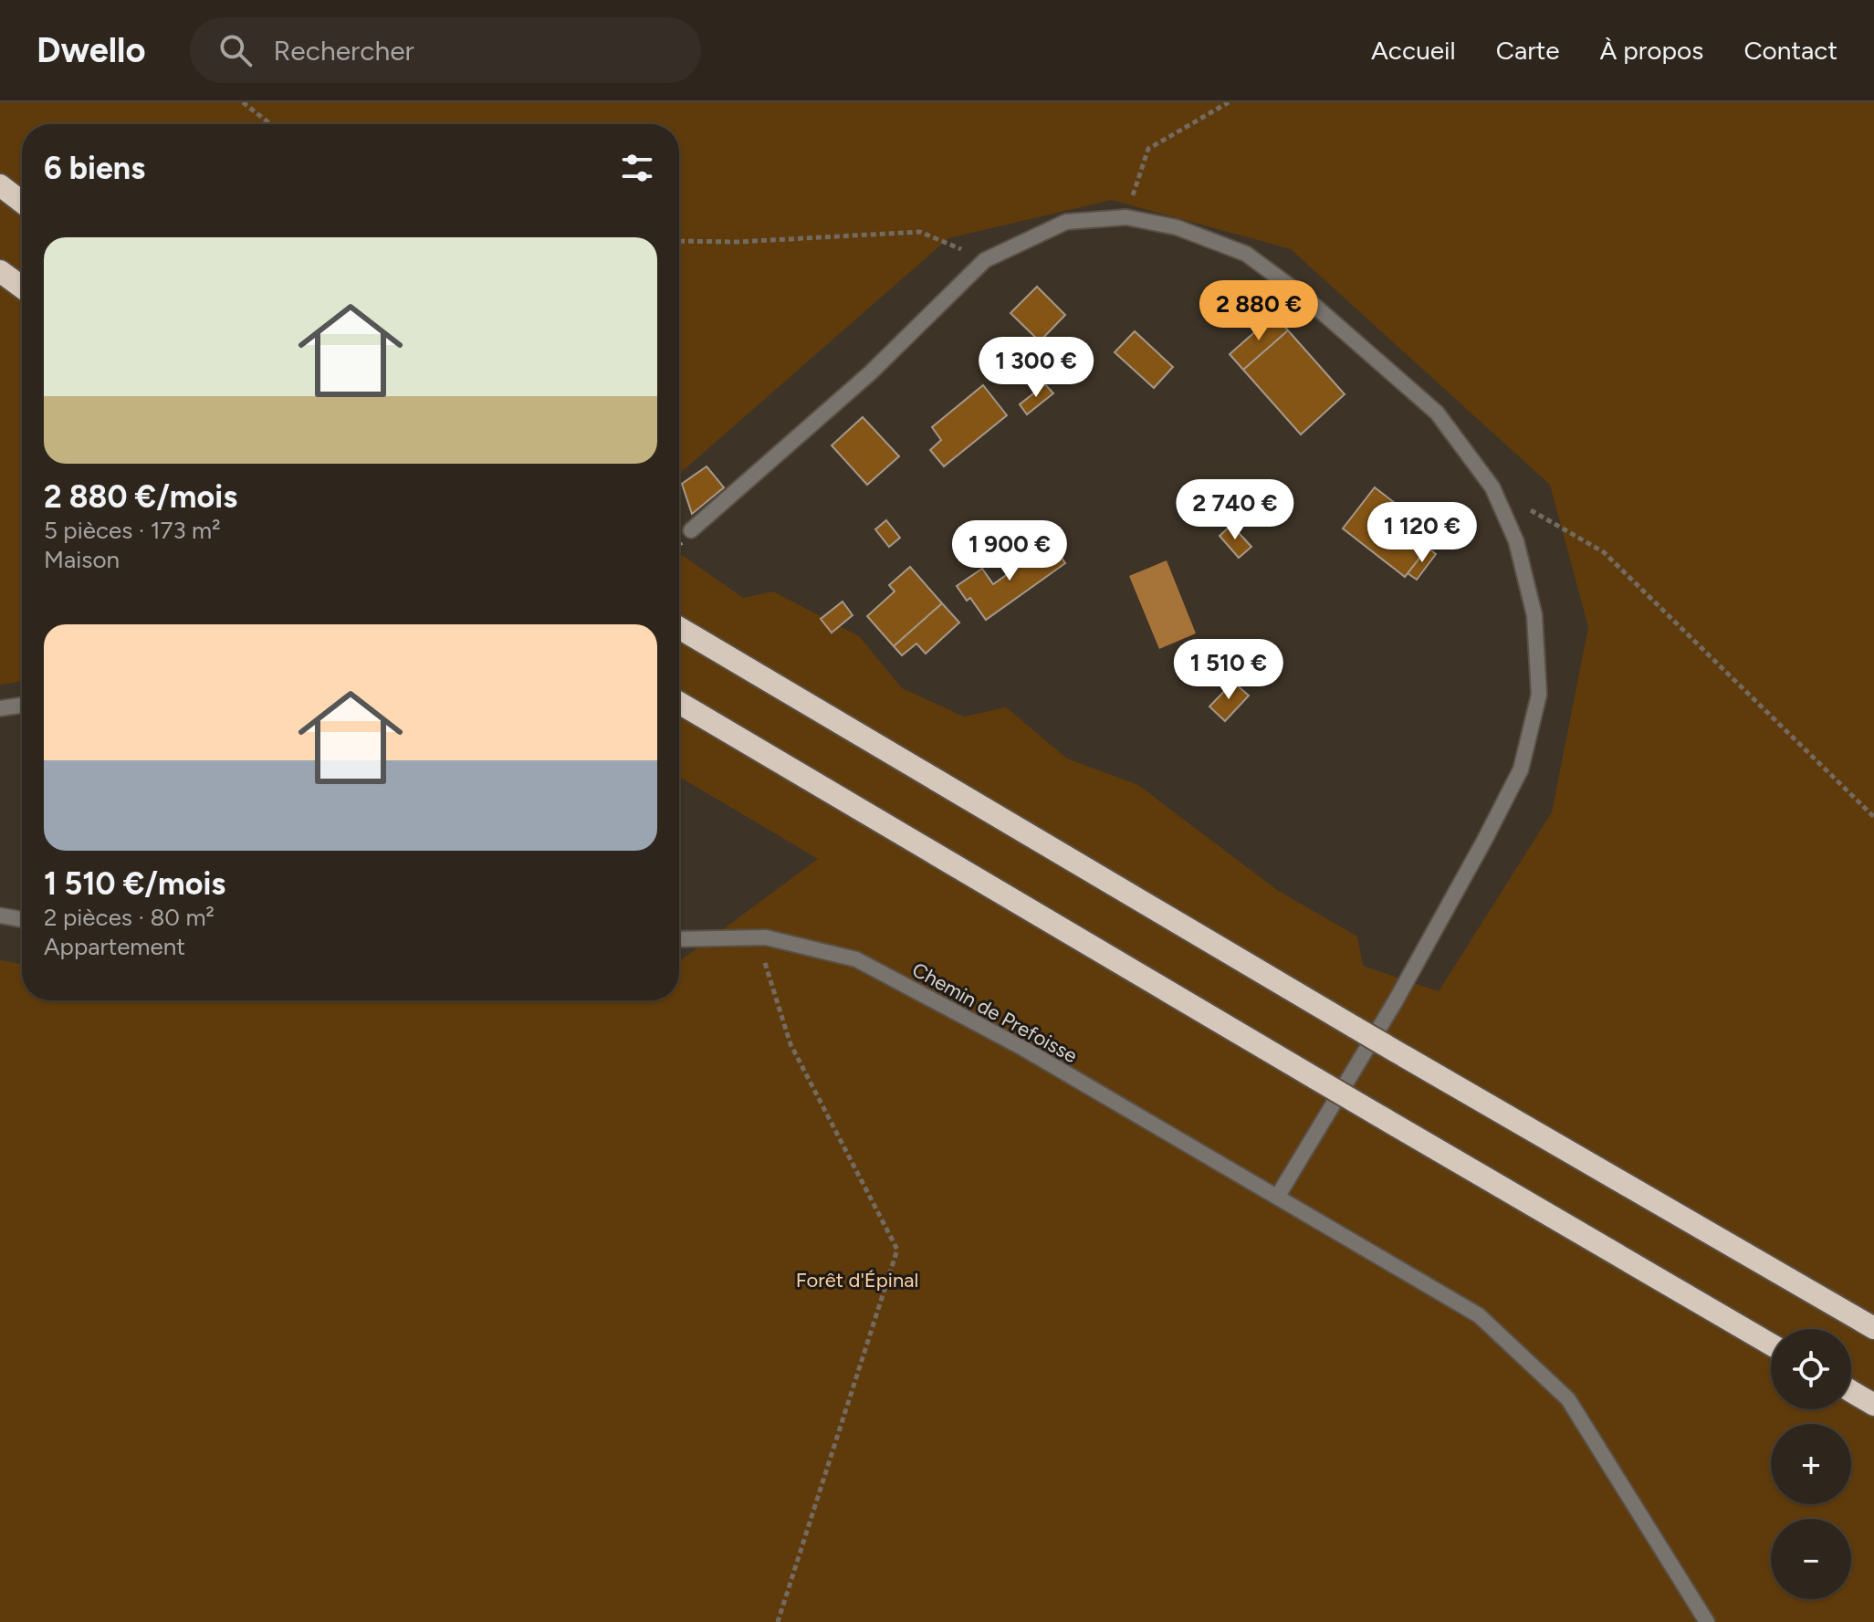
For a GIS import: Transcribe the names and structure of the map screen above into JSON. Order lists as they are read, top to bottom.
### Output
{
  "streets": {
    "street": ["Chemin de Prefoisse"]
  },
  "parks": ["Forêt d'Épinal"],
  "page": {
    "header": "Dwello",
    "search": "Rechercher",
    "nav": [
      "Accueil",
      "Carte",
      "À propos",
      "Contact"
    ],
    "heading": "6 biens",
    "list": [
      {
        "name": "2 880 €/mois",
        "note": "5 pièces · 173 m² · Maison"
      },
      {
        "name": "1 510 €/mois",
        "note": "2 pièces · 80 m² · Appartement"
      }
    ],
    "price": [
      "2 880 €",
      "1 300 €",
      "2 740 €",
      "1 120 €",
      "1 900 €",
      "1 510 €"
    ],
    "map_buttons": ["+", "−"]
  }
}
